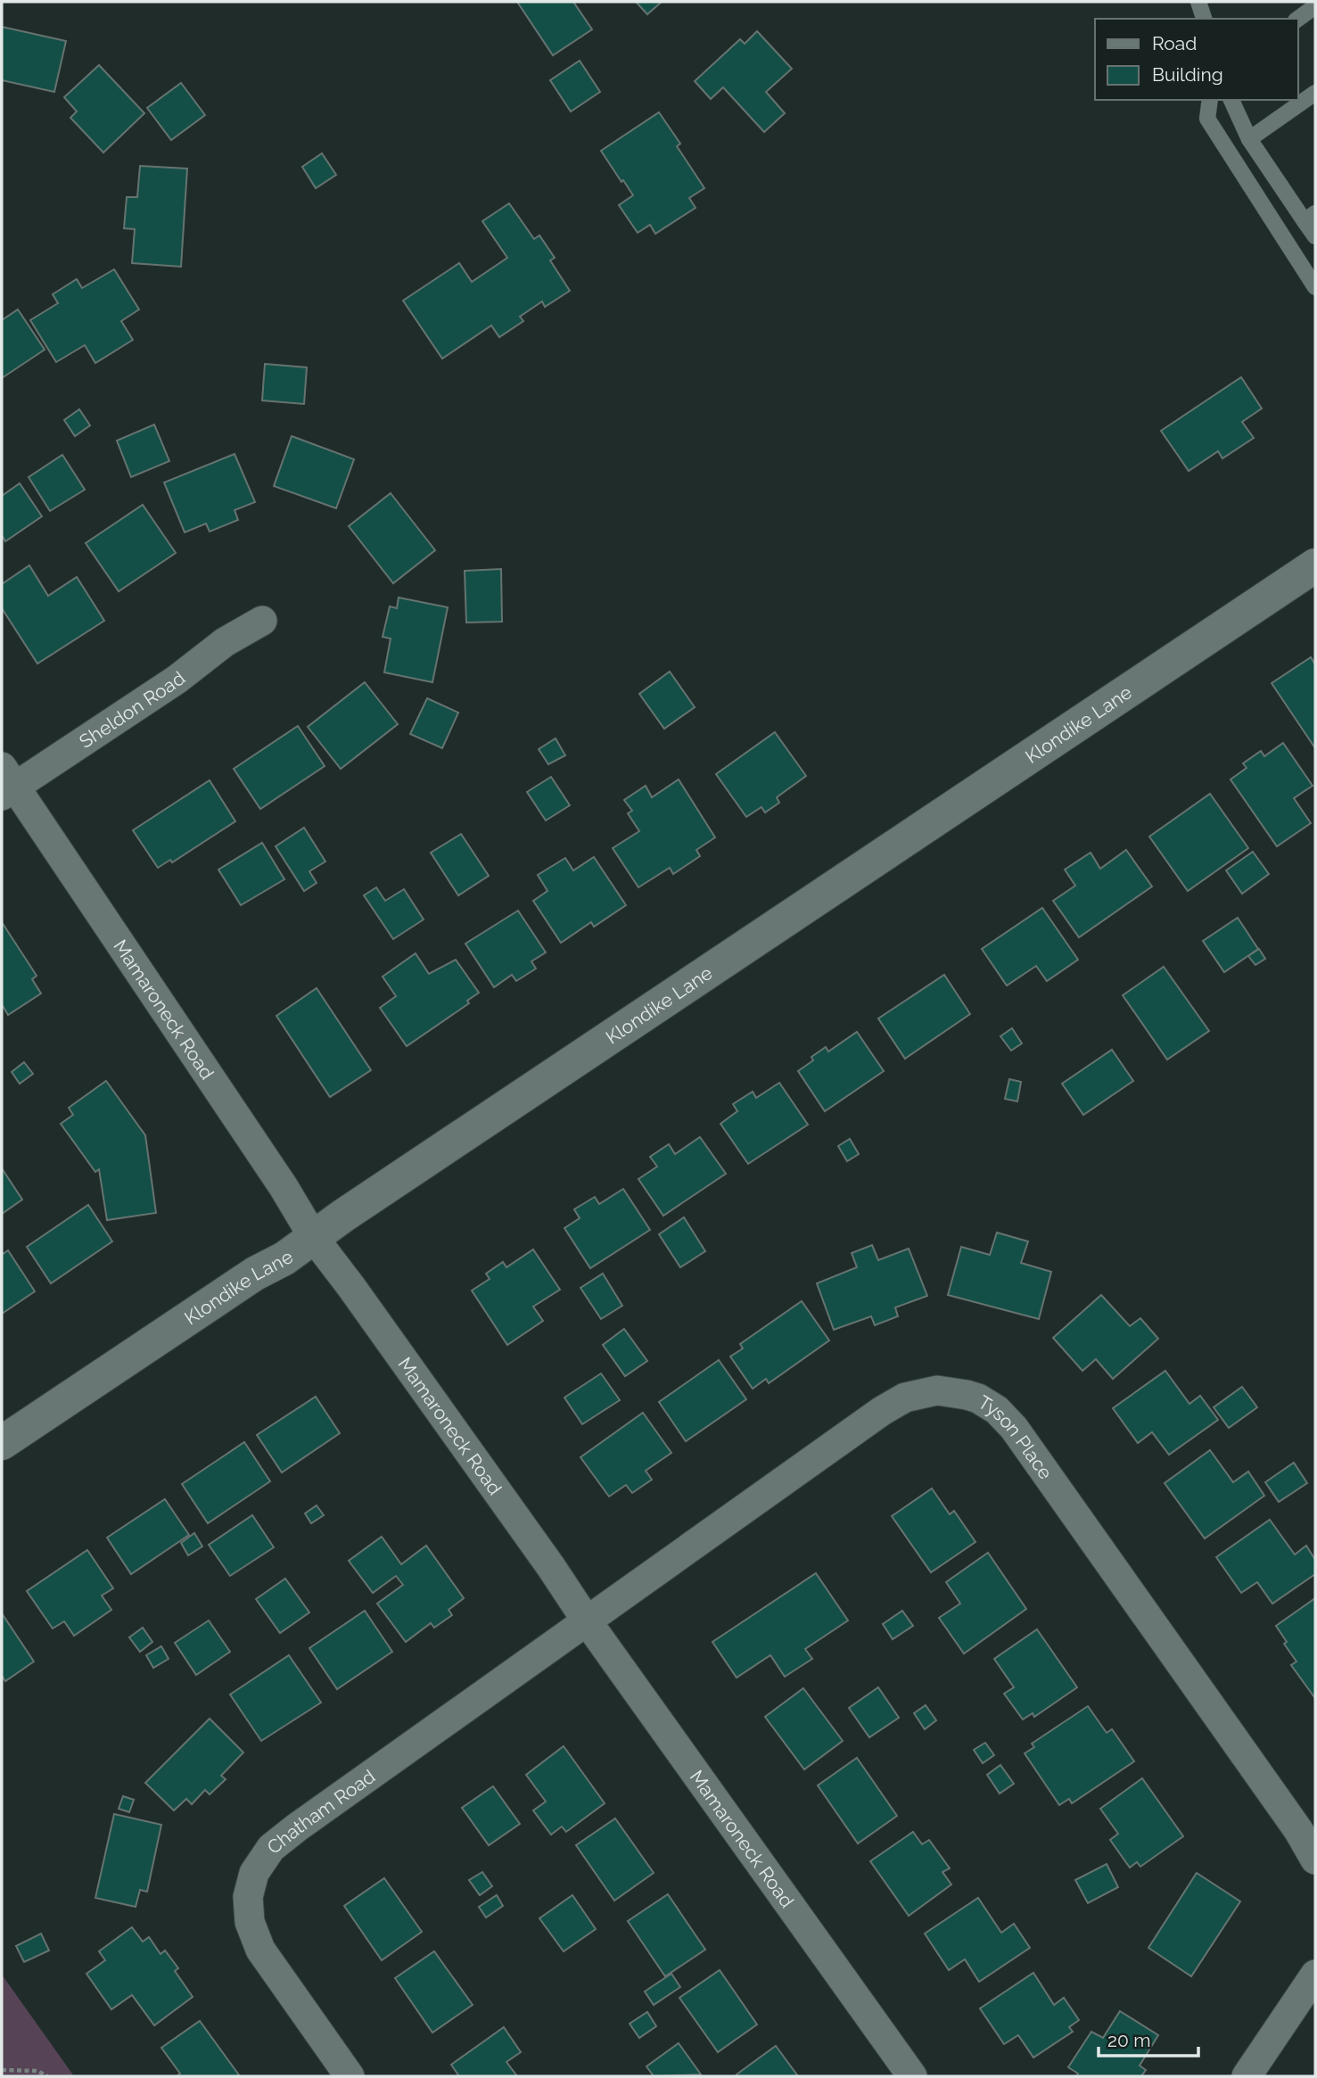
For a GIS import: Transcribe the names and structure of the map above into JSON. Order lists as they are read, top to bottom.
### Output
{
  "streets": {
    "street": [
      "Sheldon Road",
      "Klondike Lane",
      "Mamaroneck Road",
      "Tyson Place",
      "Chatham Road"
    ]
  },
  "crossings": [
    ["Sheldon Road", "Mamaroneck Road"],
    ["Klondike Lane", "Mamaroneck Road"],
    ["Mamaroneck Road", "Tyson Place"],
    ["Mamaroneck Road", "Chatham Road"],
    ["Tyson Place", "Chatham Road"]
  ],
  "legend": ["Road", "Building"],
  "scale_bar": "20 m"
}
